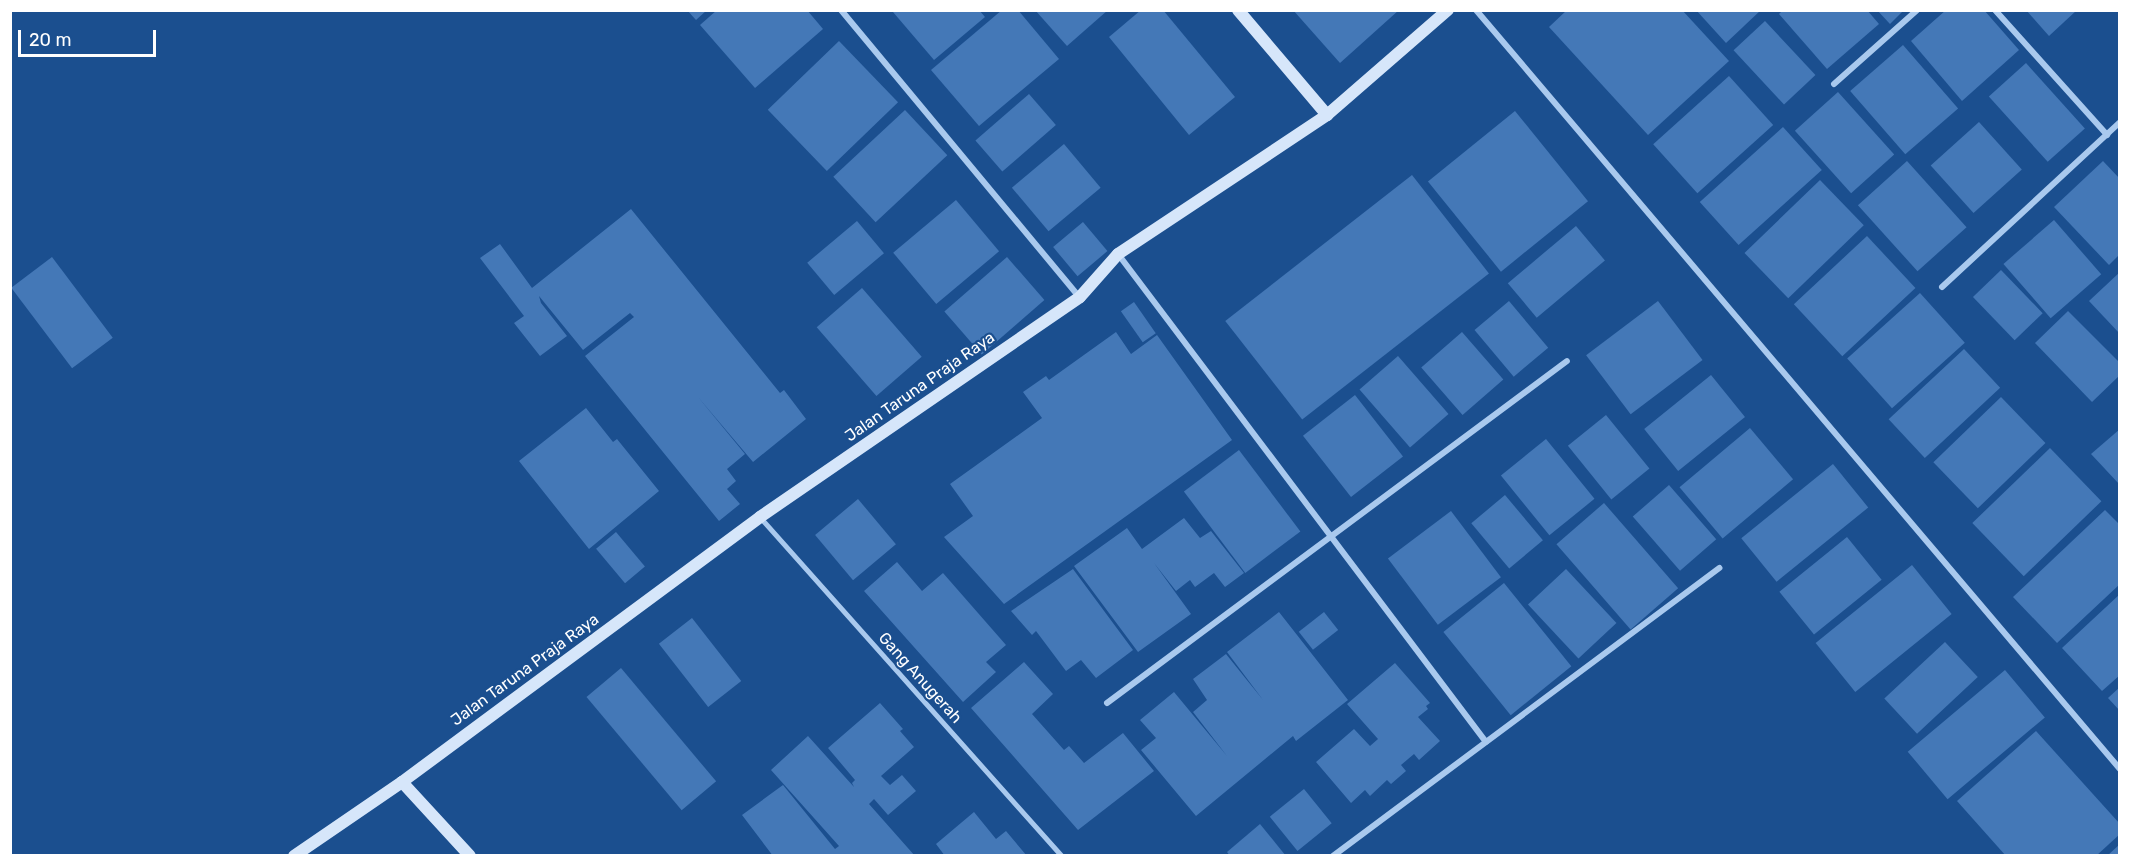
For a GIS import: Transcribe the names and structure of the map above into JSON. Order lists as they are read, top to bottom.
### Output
{
  "streets": {
    "main road": ["Jalan Taruna Praja Raya"],
    "lane": ["Gang Anugerah"]
  },
  "crossings": [
    ["Jalan Taruna Praja Raya", "Gang Anugerah"]
  ],
  "scale_bar": "20 m"
}
